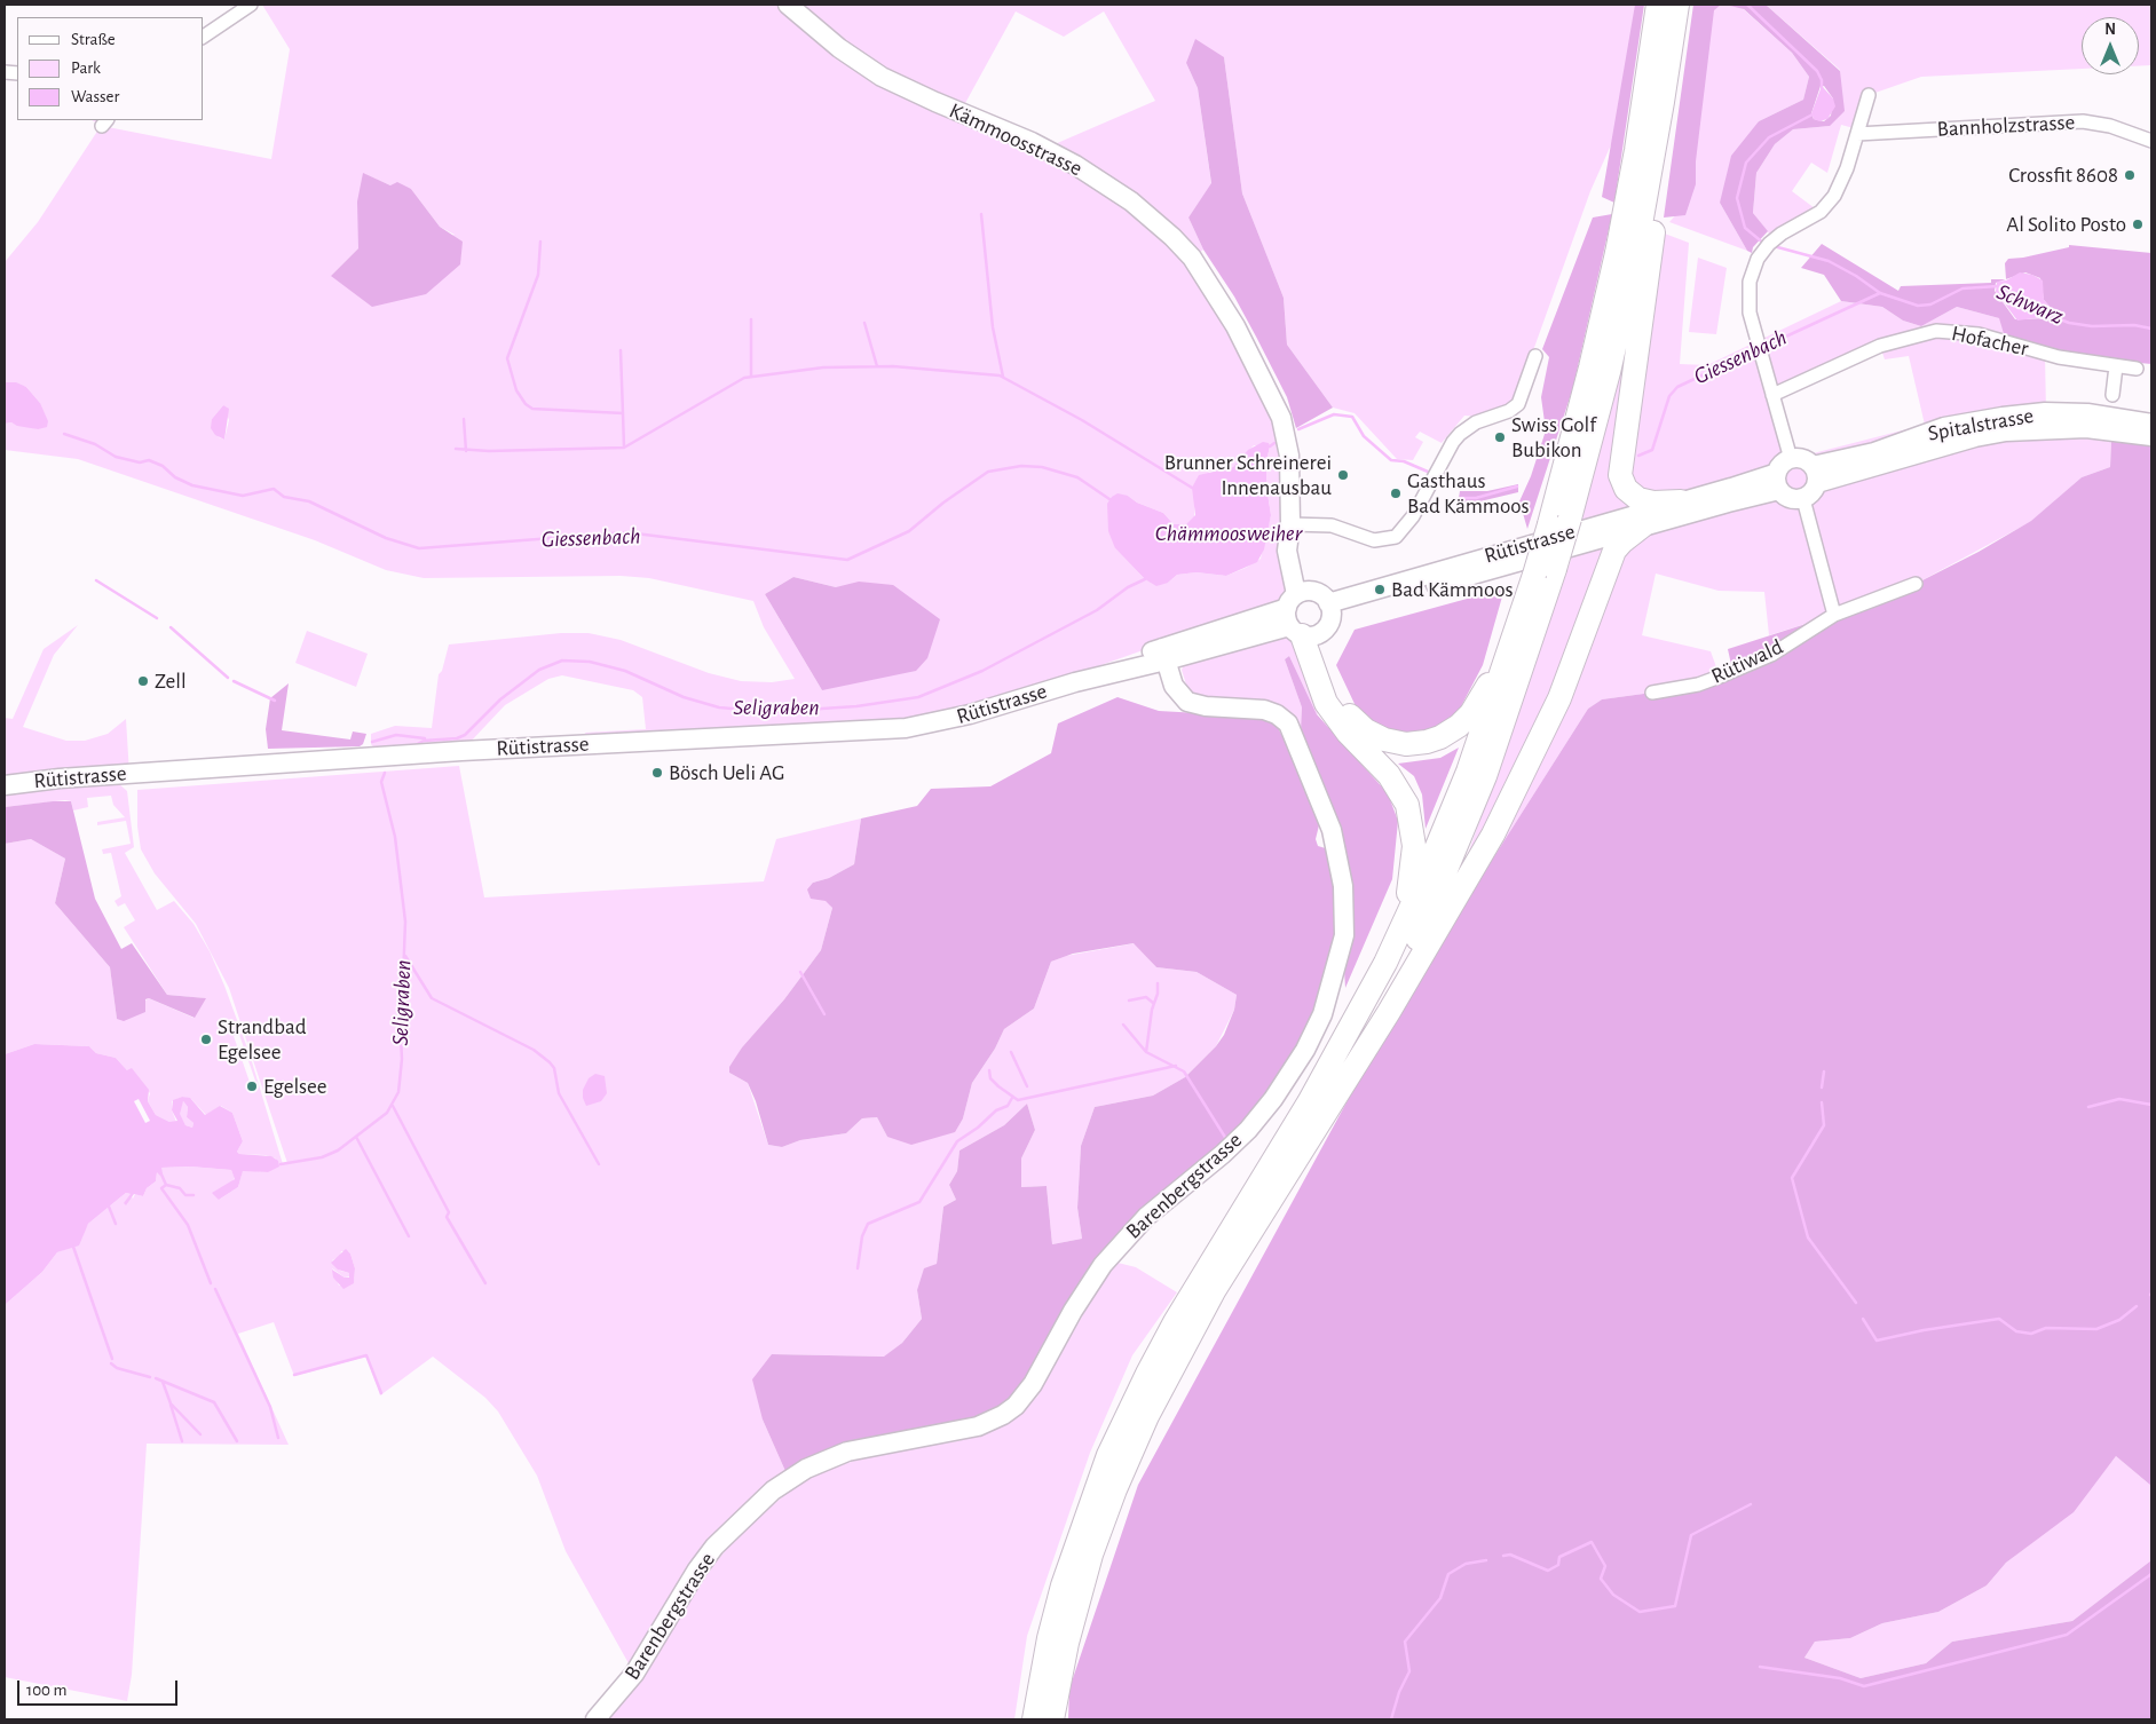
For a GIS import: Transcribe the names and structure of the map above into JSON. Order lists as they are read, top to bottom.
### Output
{
  "streets": {
    "main road": [
      "Kämmoosstrasse",
      "Spitalstrasse",
      "Rütistrasse",
      "Barenbergstrasse"
    ],
    "street": ["Bannholzstrasse", "Hofacher", "Rütiwald"]
  },
  "crossings": [
    ["Kämmoosstrasse", "Rütistrasse"],
    ["Rütistrasse", "Barenbergstrasse"]
  ],
  "water": [
    "Schwarz",
    "Giessenbach",
    "Chämmoosweiher",
    "Seligraben"
  ],
  "places": [
    "Crossfit 8608",
    "Al Solito Posto",
    "Swiss Golf Bubikon",
    "Brunner Schreinerei Innenausbau",
    "Gasthaus Bad Kämmoos",
    "Bad Kämmoos",
    "Zell",
    "Bösch Ueli AG",
    "Strandbad Egelsee",
    "Egelsee"
  ],
  "legend": ["Straße", "Park", "Wasser"],
  "scale_bar": "100 m",
  "north": "top"
}
